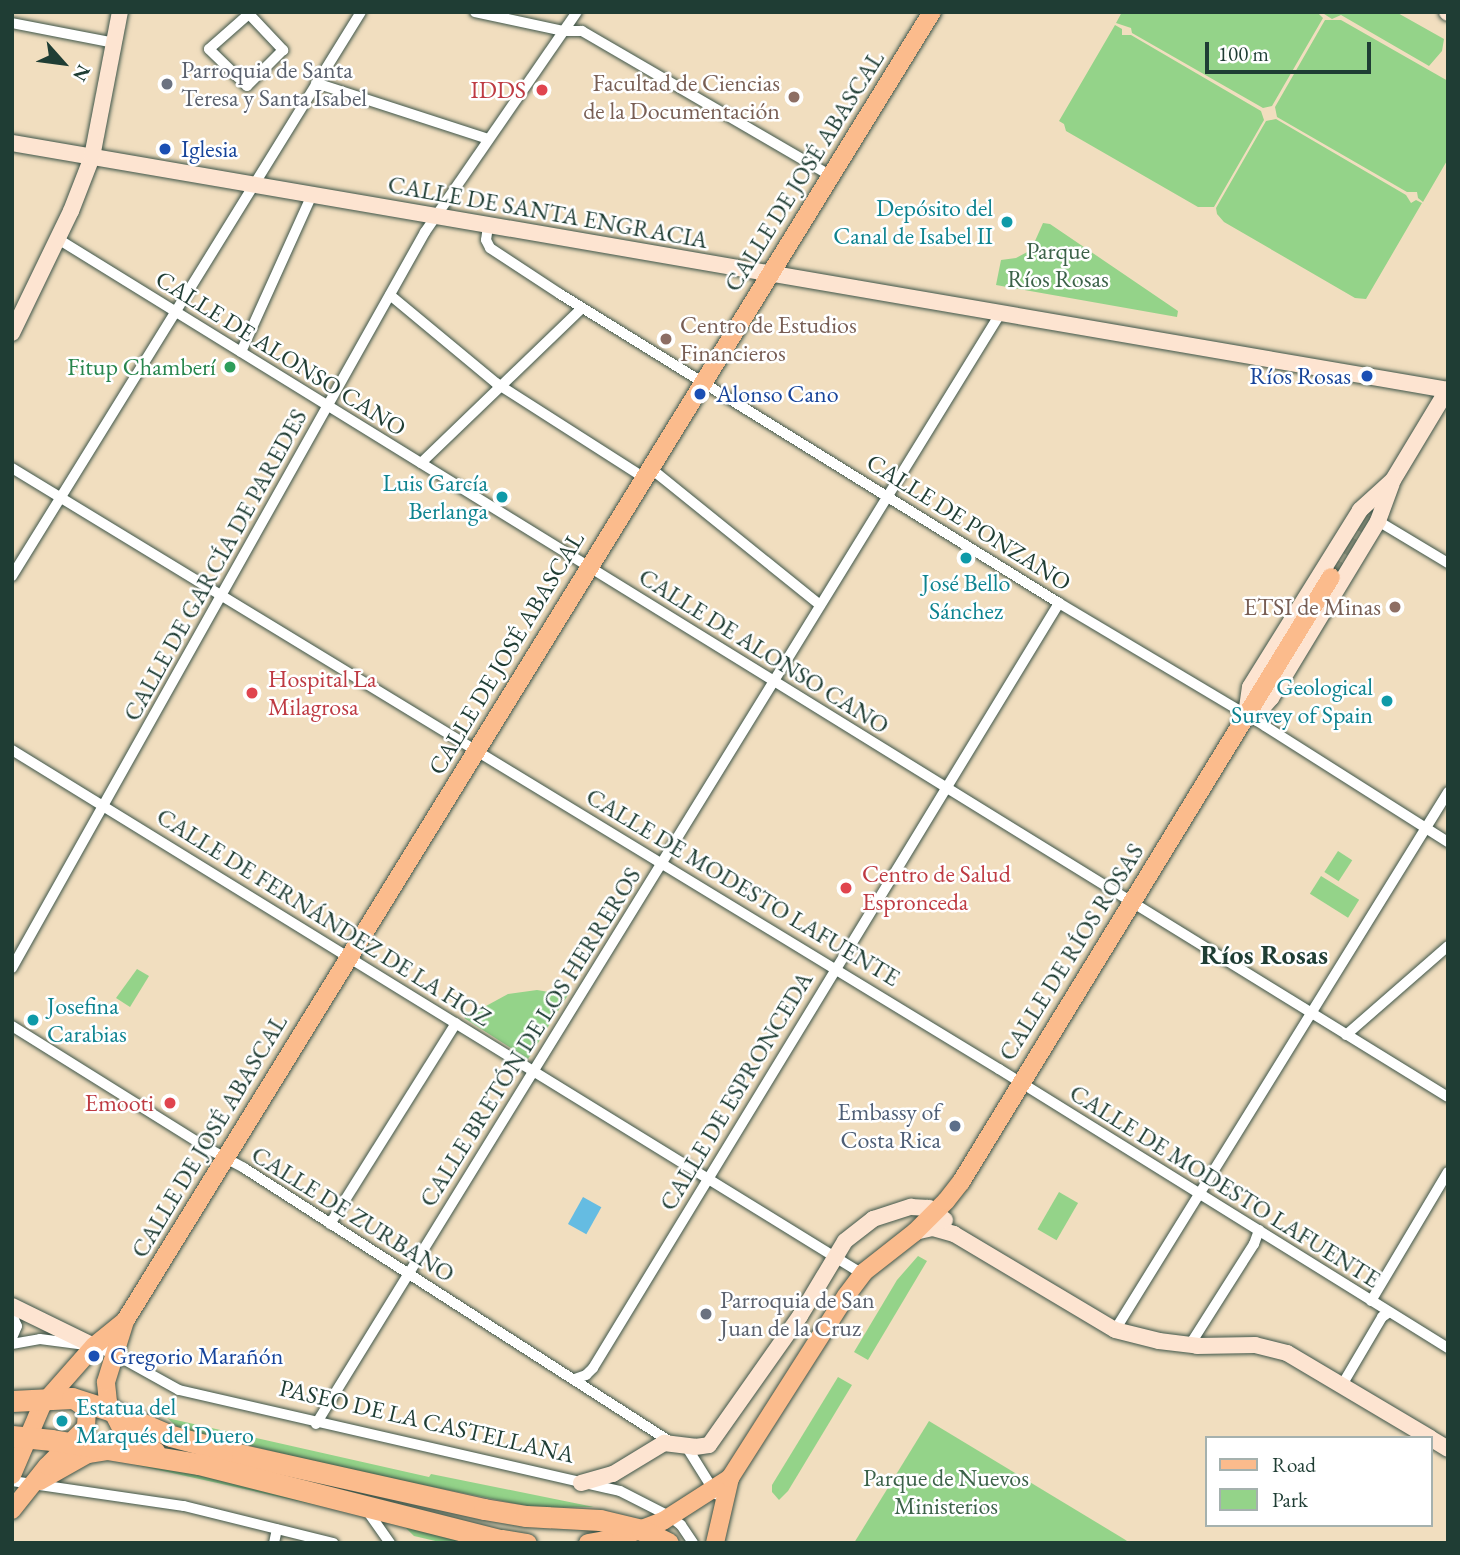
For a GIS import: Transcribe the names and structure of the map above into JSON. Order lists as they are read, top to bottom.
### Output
{
  "streets": {
    "main road": ["CALLE DE JOSÉ ABASCAL", "CALLE DE RÍOS ROSAS"],
    "street": [
      "CALLE DE SANTA ENGRACIA",
      "CALLE DE ALONSO CANO",
      "CALLE DE PONZANO",
      "CALLE DE GARCÍA DE PAREDES",
      "CALLE DE MODESTO LAFUENTE",
      "CALLE DE FERNÁNDEZ DE LA HOZ",
      "CALLE BRETÓN DE LOS HERREROS",
      "CALLE DE ESPRONCEDA",
      "CALLE DE ZURBANO",
      "PASEO DE LA CASTELLANA"
    ]
  },
  "crossings": [
    ["CALLE DE JOSÉ ABASCAL", "CALLE DE SANTA ENGRACIA"],
    ["CALLE DE JOSÉ ABASCAL", "CALLE DE ALONSO CANO"],
    ["CALLE DE JOSÉ ABASCAL", "CALLE DE PONZANO"],
    ["CALLE DE JOSÉ ABASCAL", "CALLE DE MODESTO LAFUENTE"],
    ["CALLE DE JOSÉ ABASCAL", "CALLE DE FERNÁNDEZ DE LA HOZ"],
    ["CALLE DE JOSÉ ABASCAL", "CALLE DE ZURBANO"],
    ["CALLE DE SANTA ENGRACIA", "CALLE DE PONZANO"],
    ["CALLE DE SANTA ENGRACIA", "CALLE DE GARCÍA DE PAREDES"],
    ["CALLE DE SANTA ENGRACIA", "CALLE DE RÍOS ROSAS"],
    ["CALLE DE SANTA ENGRACIA", "CALLE BRETÓN DE LOS HERREROS"],
    ["CALLE DE ALONSO CANO", "CALLE DE GARCÍA DE PAREDES"],
    ["CALLE DE ALONSO CANO", "CALLE DE RÍOS ROSAS"],
    ["CALLE DE ALONSO CANO", "CALLE BRETÓN DE LOS HERREROS"],
    ["CALLE DE ALONSO CANO", "CALLE DE ESPRONCEDA"],
    ["CALLE DE PONZANO", "CALLE DE RÍOS ROSAS"],
    ["CALLE DE PONZANO", "CALLE BRETÓN DE LOS HERREROS"],
    ["CALLE DE PONZANO", "CALLE DE ESPRONCEDA"],
    ["CALLE DE GARCÍA DE PAREDES", "CALLE DE MODESTO LAFUENTE"],
    ["CALLE DE GARCÍA DE PAREDES", "CALLE DE FERNÁNDEZ DE LA HOZ"],
    ["CALLE DE MODESTO LAFUENTE", "CALLE DE RÍOS ROSAS"],
    ["CALLE DE MODESTO LAFUENTE", "CALLE BRETÓN DE LOS HERREROS"],
    ["CALLE DE MODESTO LAFUENTE", "CALLE DE ESPRONCEDA"],
    ["CALLE DE FERNÁNDEZ DE LA HOZ", "CALLE DE RÍOS ROSAS"],
    ["CALLE DE FERNÁNDEZ DE LA HOZ", "CALLE BRETÓN DE LOS HERREROS"],
    ["CALLE DE FERNÁNDEZ DE LA HOZ", "CALLE DE ESPRONCEDA"],
    ["CALLE BRETÓN DE LOS HERREROS", "CALLE DE ZURBANO"],
    ["CALLE BRETÓN DE LOS HERREROS", "PASEO DE LA CASTELLANA"],
    ["CALLE DE ESPRONCEDA", "CALLE DE ZURBANO"]
  ],
  "districts": ["Ríos Rosas"],
  "parks": ["Parque Ríos Rosas", "Parque de Nuevos Ministerios"],
  "places": [
    "Parroquia de Santa Teresa y Santa Isabel",
    "IDDS",
    "Facultad de Ciencias de la Documentación",
    "Iglesia",
    "Depósito del Canal de Isabel II",
    "Centro de Estudios Financieros",
    "Fitup Chamberí",
    "Ríos Rosas",
    "Alonso Cano",
    "Luis García Berlanga",
    "José Bello Sánchez",
    "ETSI de Minas",
    "Hospital La Milagrosa",
    "Geological Survey of Spain",
    "Centro de Salud Espronceda",
    "Josefina Carabias",
    "Emooti",
    "Embassy of Costa Rica",
    "Parroquia de San Juan de la Cruz",
    "Gregorio Marañón",
    "Estatua del Marqués del Duero"
  ],
  "legend": ["Road", "Park"],
  "scale_bar": "100 m",
  "north": "bottom right"
}
